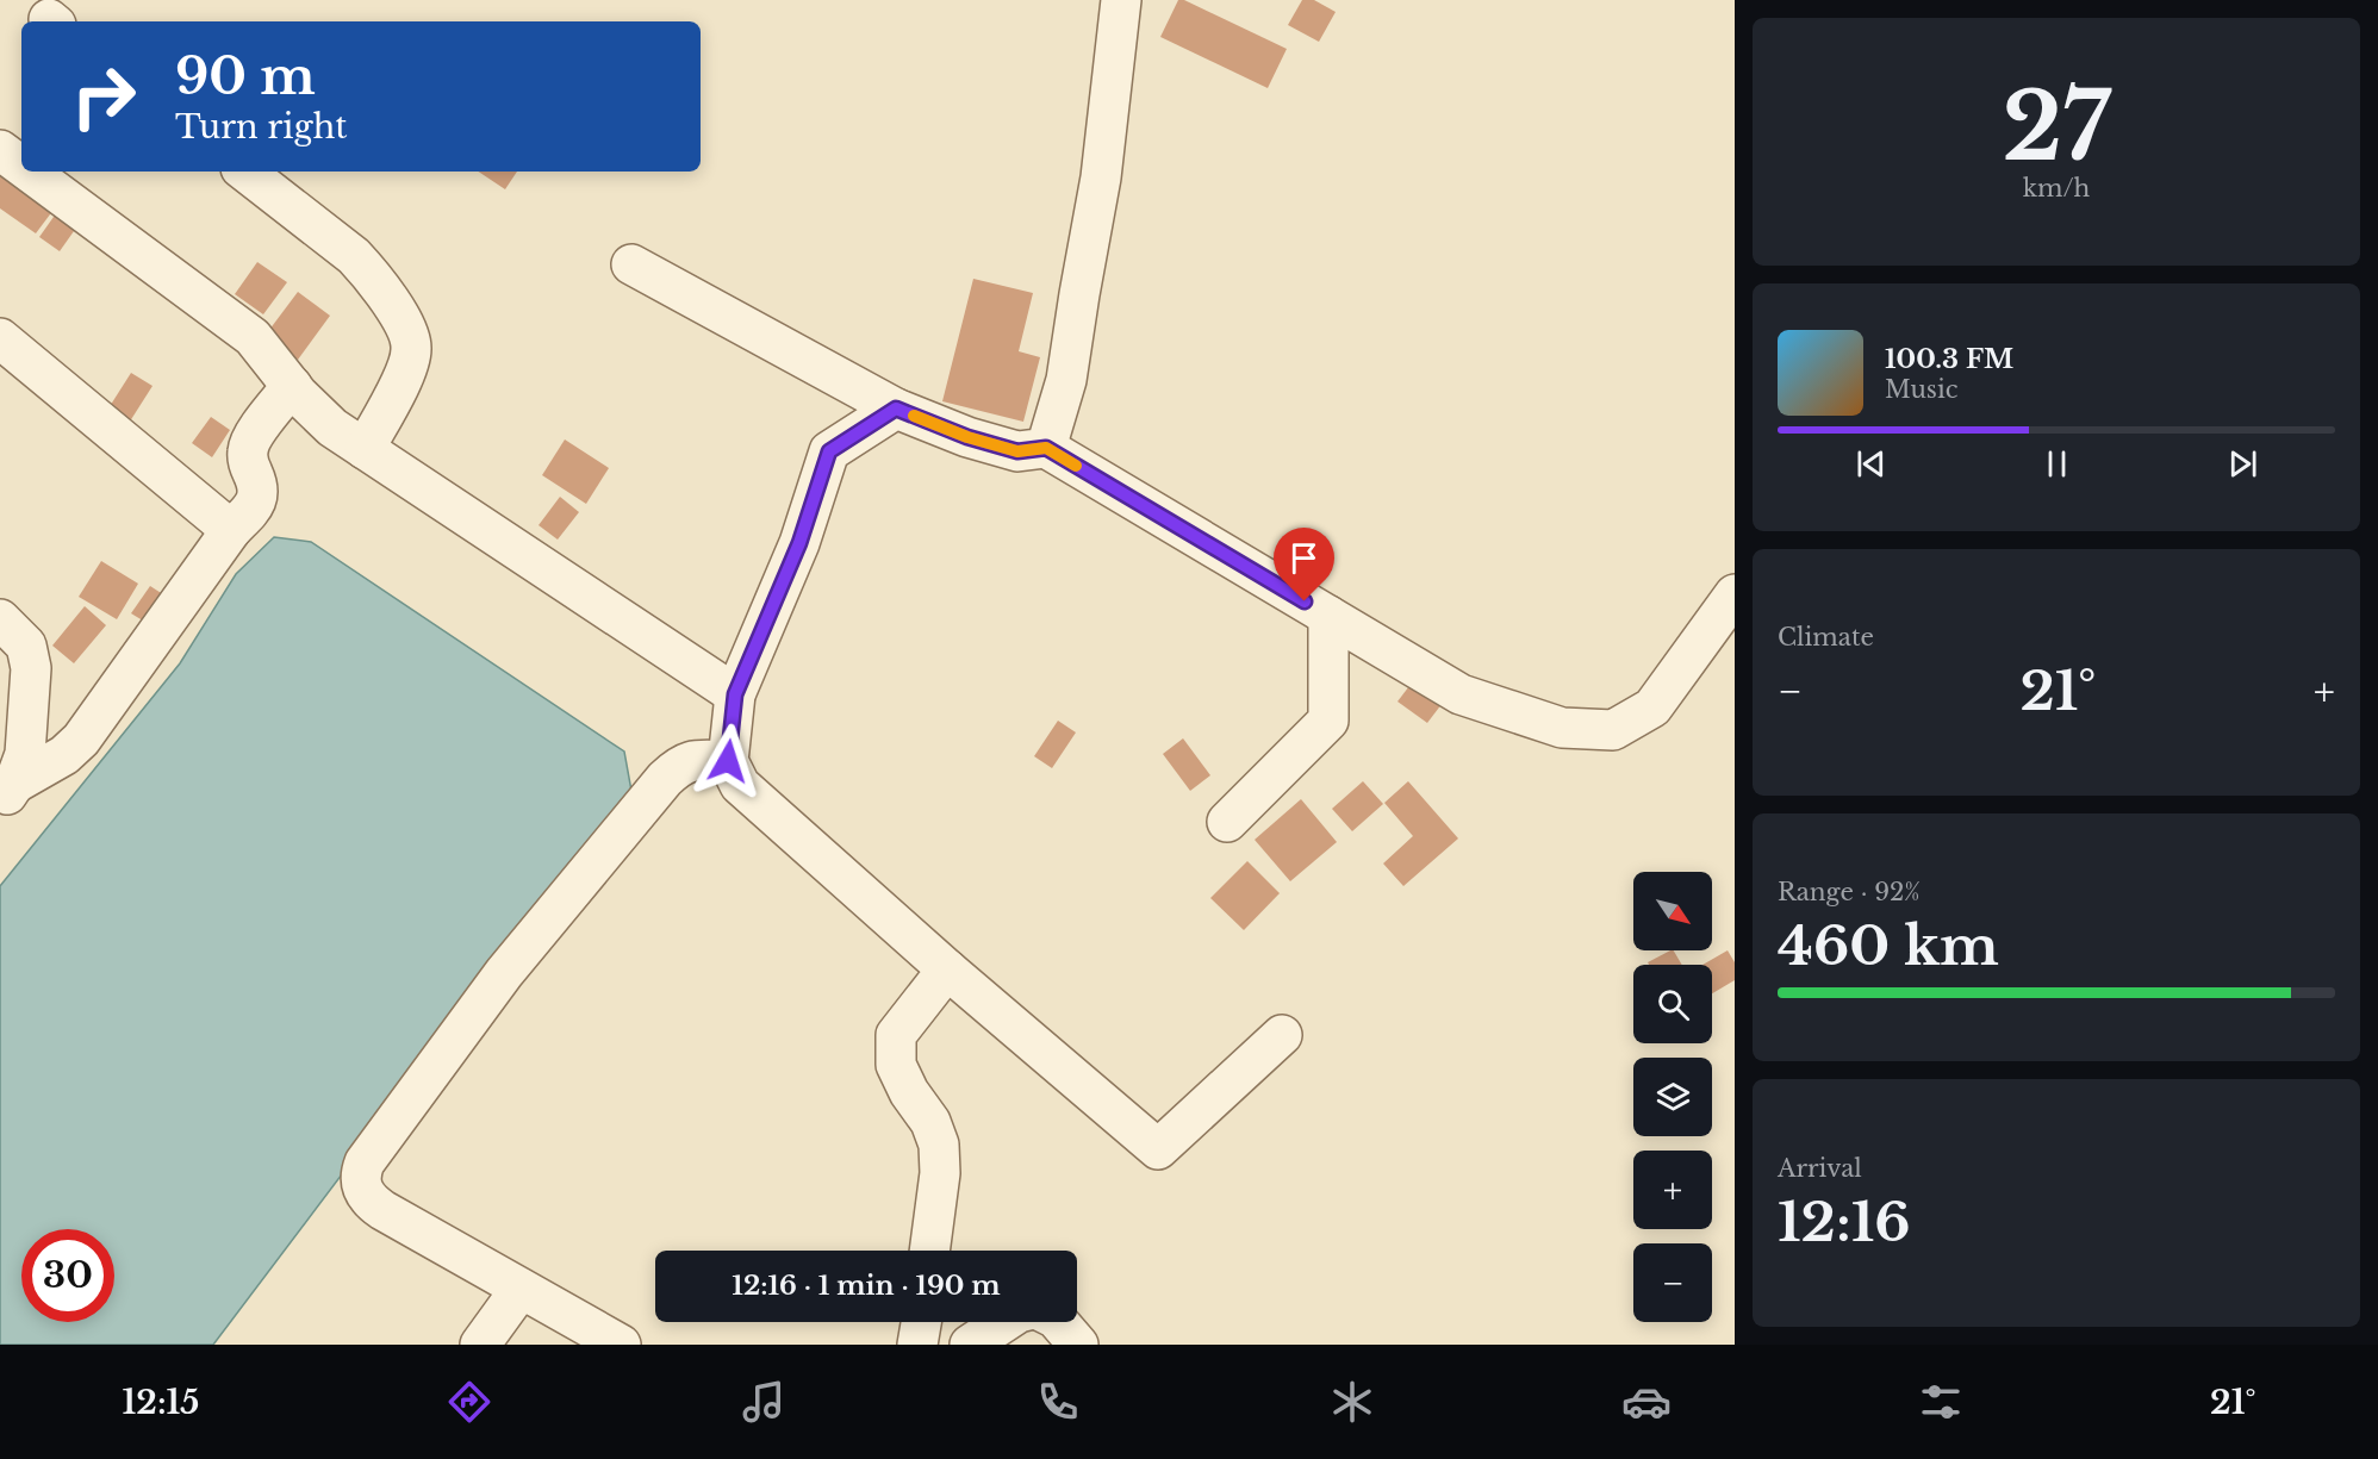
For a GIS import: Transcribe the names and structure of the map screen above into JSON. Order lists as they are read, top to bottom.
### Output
{
  "north": "bottom right",
  "page": {
    "tile": [
      ["27", "km/h"],
      "Climate",
      ["Range · 92%", "460 km"],
      ["Arrival", "12:16"]
    ],
    "turn": ["90 m", "Turn right"],
    "song": ["100.3 FM", "Music"],
    "heat": ["−", "21°", "+"],
    "map_buttons": ["+", "−"],
    "limit": "30",
    "trip": "12:16 · 1 min · 190 m",
    "tabs": ["12:15", "21°"]
  }
}
